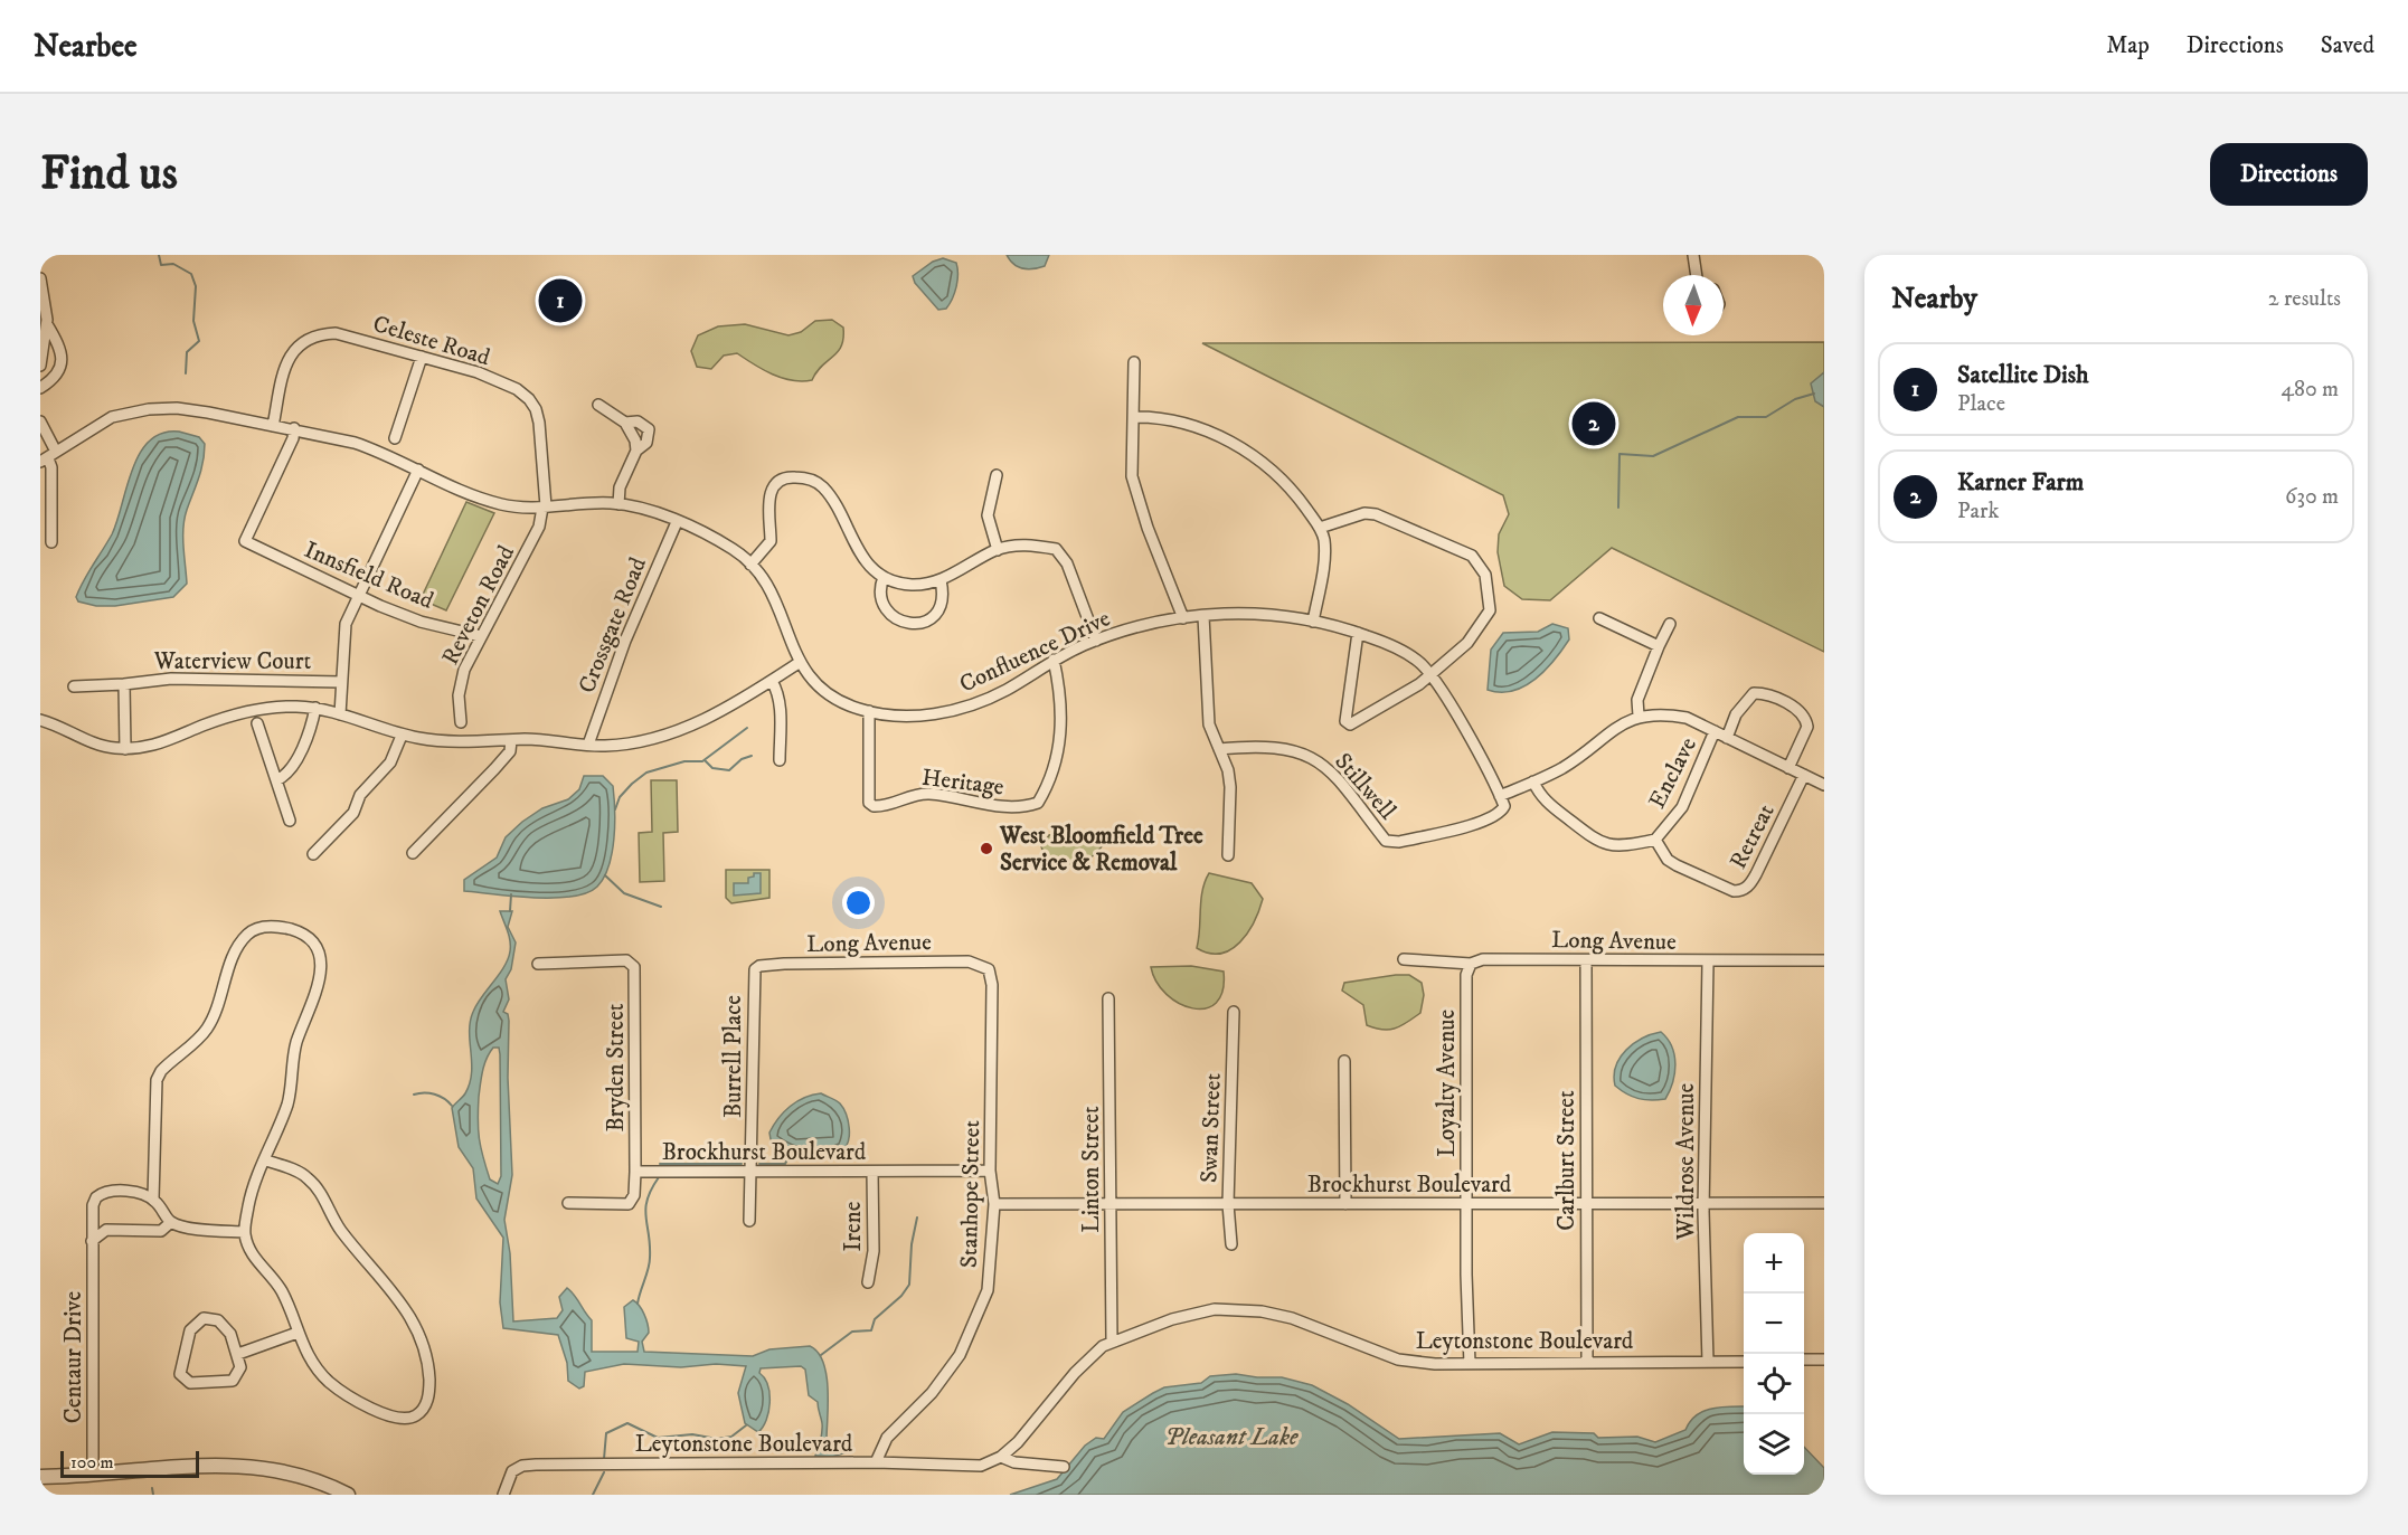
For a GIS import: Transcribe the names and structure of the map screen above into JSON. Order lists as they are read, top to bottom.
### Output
{
  "streets": {
    "street": [
      "Celeste Road",
      "Innsfield Road",
      "Reveton Road",
      "Crossgate Road",
      "Confluence Drive",
      "Waterview Court",
      "Enclave",
      "Heritage",
      "Stillwell",
      "Retreat",
      "Long Avenue",
      "Burrell Place",
      "Bryden Street",
      "Loyalty Avenue",
      "Swan Street",
      "Brockhurst Boulevard",
      "Carlburt Street",
      "Wildrose Avenue",
      "Linton Street",
      "Stanhope Street",
      "Irene",
      "Leytonstone Boulevard",
      "Centaur Drive"
    ]
  },
  "crossings": [
    ["Celeste Road", "Reveton Road"],
    ["Innsfield Road", "Reveton Road"],
    ["Confluence Drive", "Heritage"],
    ["Confluence Drive", "Stillwell"],
    ["Enclave", "Retreat"],
    ["Long Avenue", "Burrell Place"],
    ["Long Avenue", "Loyalty Avenue"],
    ["Long Avenue", "Carlburt Street"],
    ["Long Avenue", "Wildrose Avenue"],
    ["Long Avenue", "Stanhope Street"],
    ["Burrell Place", "Brockhurst Boulevard"],
    ["Bryden Street", "Brockhurst Boulevard"],
    ["Loyalty Avenue", "Brockhurst Boulevard"],
    ["Loyalty Avenue", "Leytonstone Boulevard"],
    ["Swan Street", "Brockhurst Boulevard"],
    ["Brockhurst Boulevard", "Carlburt Street"],
    ["Brockhurst Boulevard", "Wildrose Avenue"],
    ["Brockhurst Boulevard", "Linton Street"],
    ["Brockhurst Boulevard", "Stanhope Street"],
    ["Brockhurst Boulevard", "Irene"],
    ["Carlburt Street", "Leytonstone Boulevard"],
    ["Wildrose Avenue", "Leytonstone Boulevard"],
    ["Linton Street", "Leytonstone Boulevard"],
    ["Stanhope Street", "Leytonstone Boulevard"]
  ],
  "water": ["Pleasant Lake"],
  "places": ["West Bloomfield Tree Service & Removal"],
  "scale_bar": "100 m",
  "north": "bottom",
  "page": {
    "header": "Nearbee",
    "nav": ["Map", "Directions", "Saved"],
    "buttons": "Directions",
    "title": "Find us",
    "heading": ["Nearby", "2 results"],
    "pins": ["1", "2"],
    "list": [
      {
        "mark": "1",
        "name": "Satellite Dish",
        "note": "Place",
        "value": "480 m"
      },
      {
        "mark": "2",
        "name": "Karner Farm",
        "note": "Park",
        "value": "630 m"
      }
    ],
    "map_buttons": ["+", "−"],
    "scale": "100 m"
  }
}
